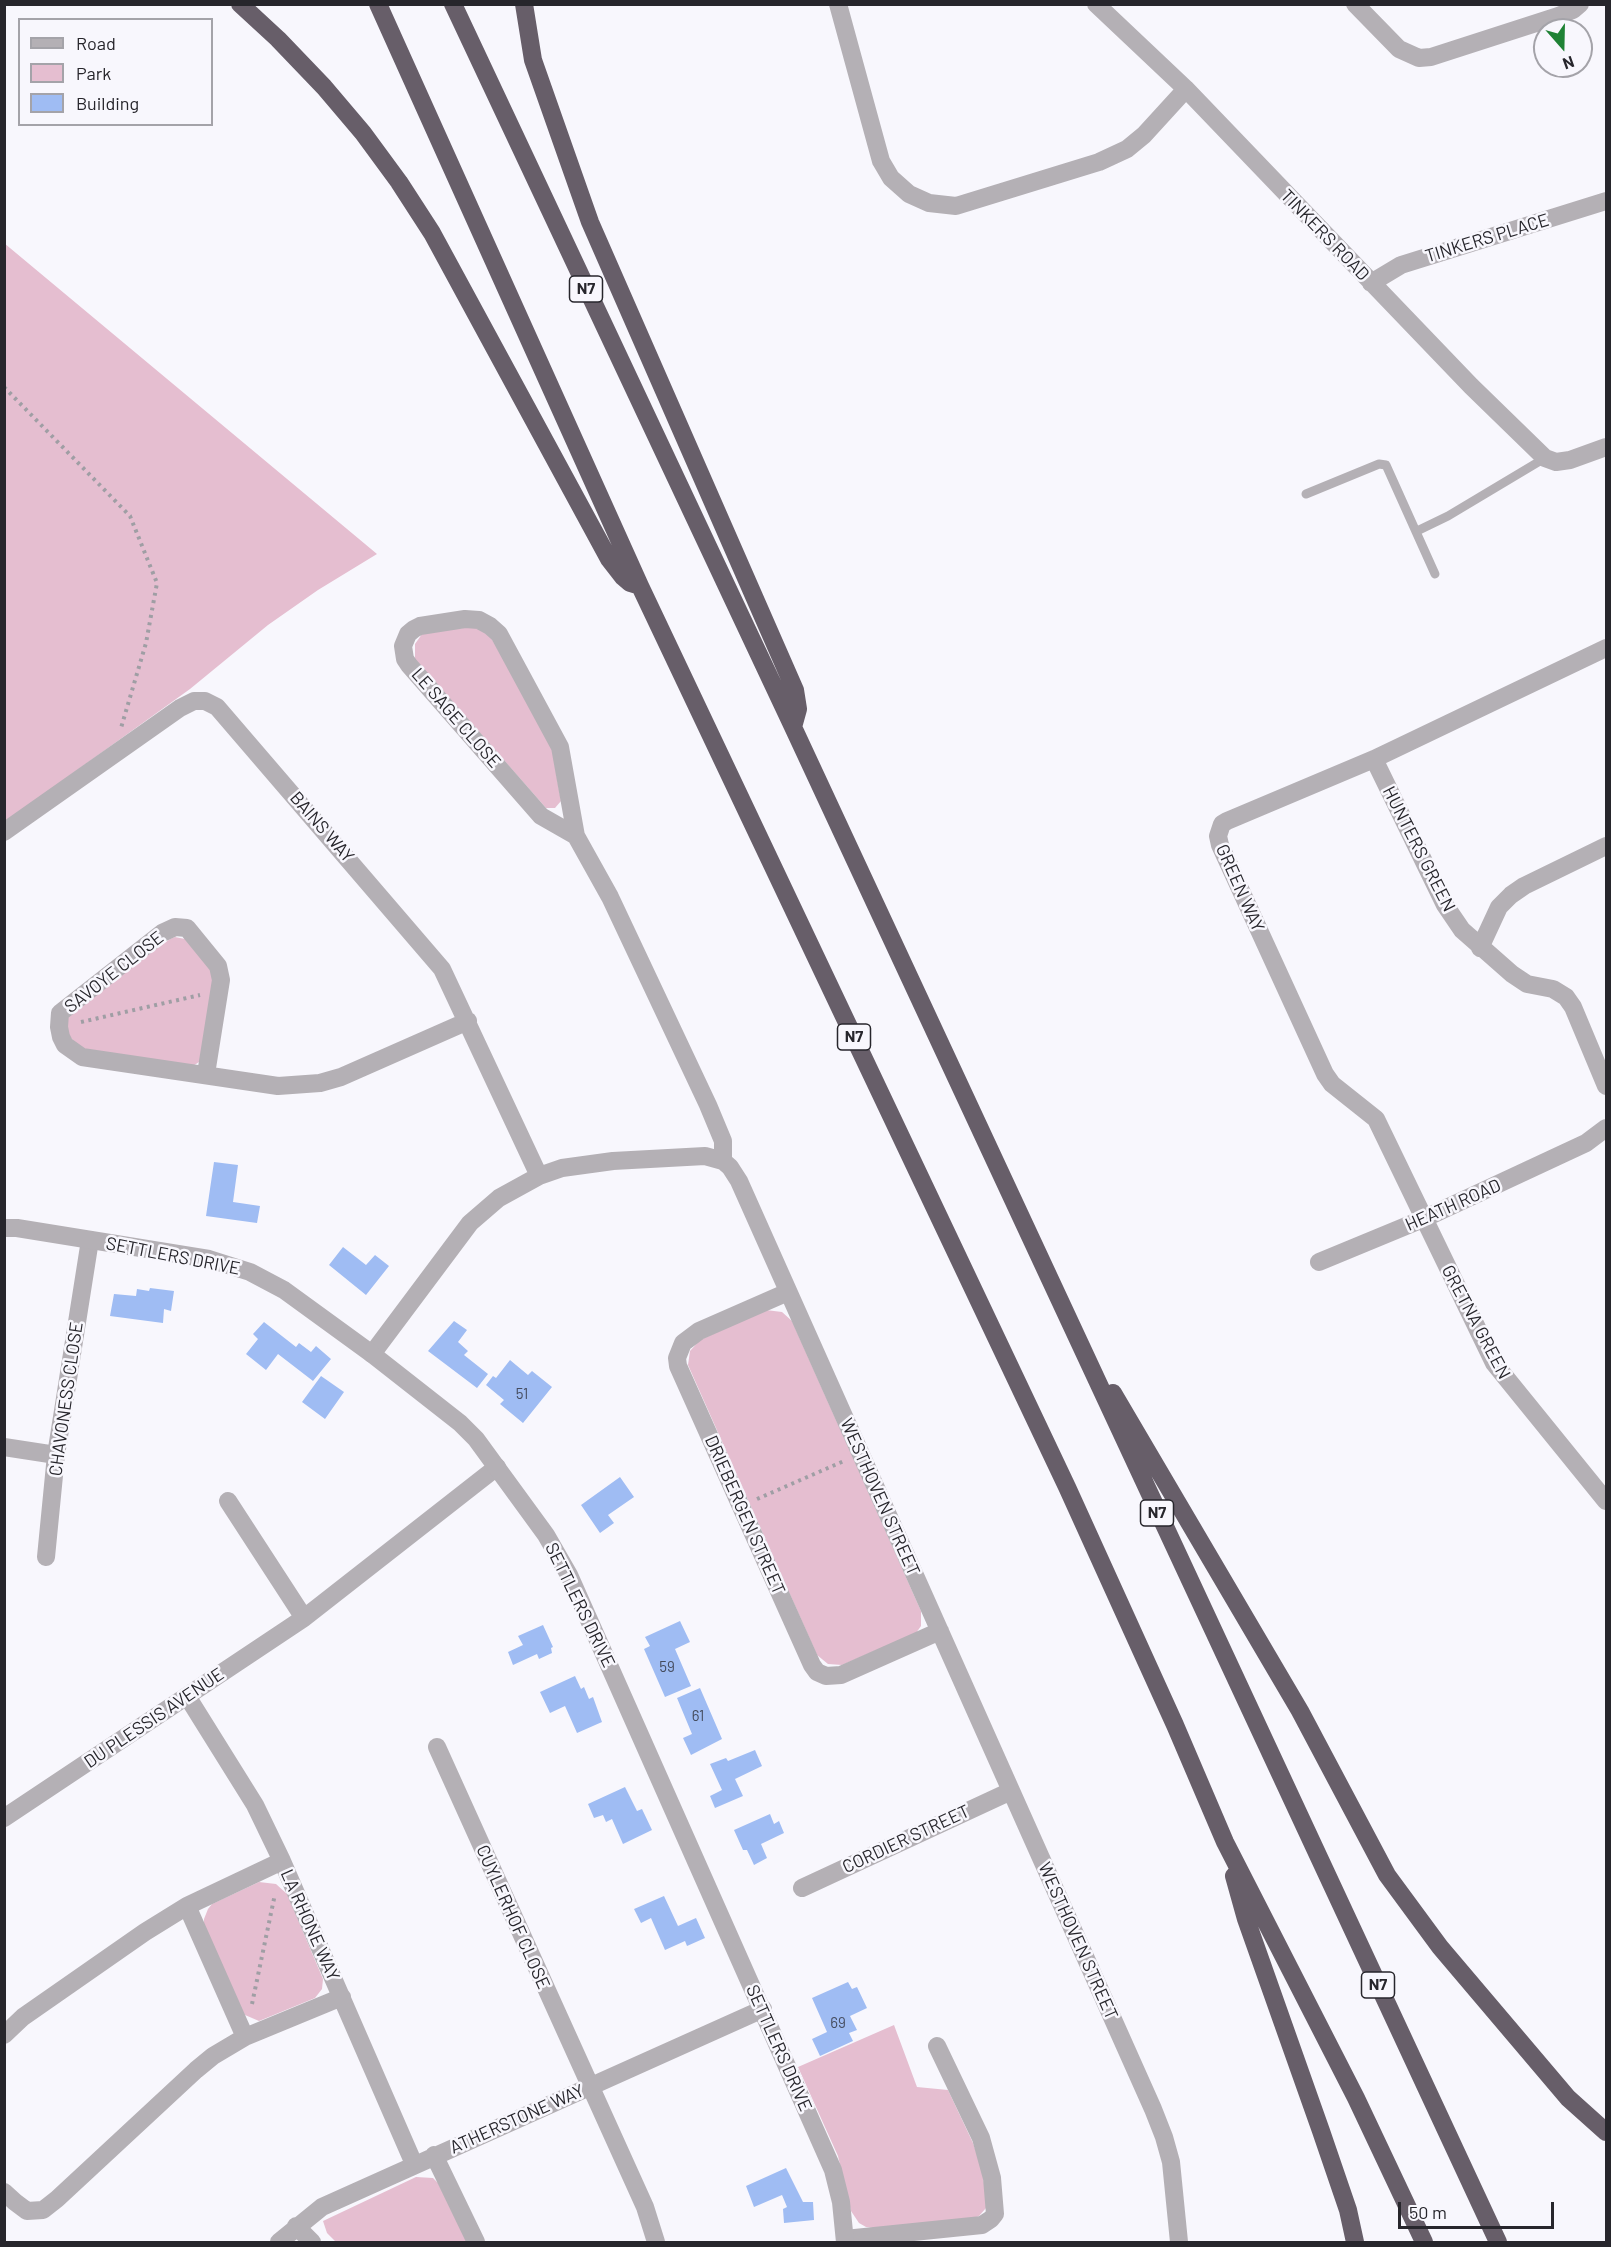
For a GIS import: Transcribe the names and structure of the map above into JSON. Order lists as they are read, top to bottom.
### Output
{
  "streets": {
    "highway": ["N7"],
    "street": [
      "TINKERS ROAD",
      "TINKERS PLACE",
      "LE SAGE CLOSE",
      "BAINS WAY",
      "HUNTERS GREEN",
      "GREEN WAY",
      "SAVOYE CLOSE",
      "HEATH ROAD",
      "SETTLERS DRIVE",
      "GRETNA GREEN",
      "CHAVONESS CLOSE",
      "WESTHOVEN STREET",
      "DRIEBERGEN STREET",
      "DU PLESSIS AVENUE",
      "CORDIER STREET",
      "CUYLERHOF CLOSE",
      "LA RHONE WAY",
      "ATHERSTONE WAY"
    ]
  },
  "crossings": [
    ["TINKERS ROAD", "TINKERS PLACE"],
    ["LE SAGE CLOSE", "WESTHOVEN STREET"],
    ["BAINS WAY", "SAVOYE CLOSE"],
    ["HUNTERS GREEN", "GREEN WAY"],
    ["GREEN WAY", "HEATH ROAD"],
    ["GREEN WAY", "GRETNA GREEN"],
    ["HEATH ROAD", "GRETNA GREEN"],
    ["SETTLERS DRIVE", "CHAVONESS CLOSE"],
    ["SETTLERS DRIVE", "DU PLESSIS AVENUE"],
    ["SETTLERS DRIVE", "ATHERSTONE WAY"],
    ["WESTHOVEN STREET", "DRIEBERGEN STREET"],
    ["WESTHOVEN STREET", "CORDIER STREET"],
    ["DU PLESSIS AVENUE", "LA RHONE WAY"],
    ["CUYLERHOF CLOSE", "ATHERSTONE WAY"],
    ["LA RHONE WAY", "ATHERSTONE WAY"]
  ],
  "house_numbers": [
    "51",
    "59",
    "61",
    "69"
  ],
  "legend": ["Road", "Park", "Building"],
  "scale_bar": "50 m",
  "north": "bottom"
}
